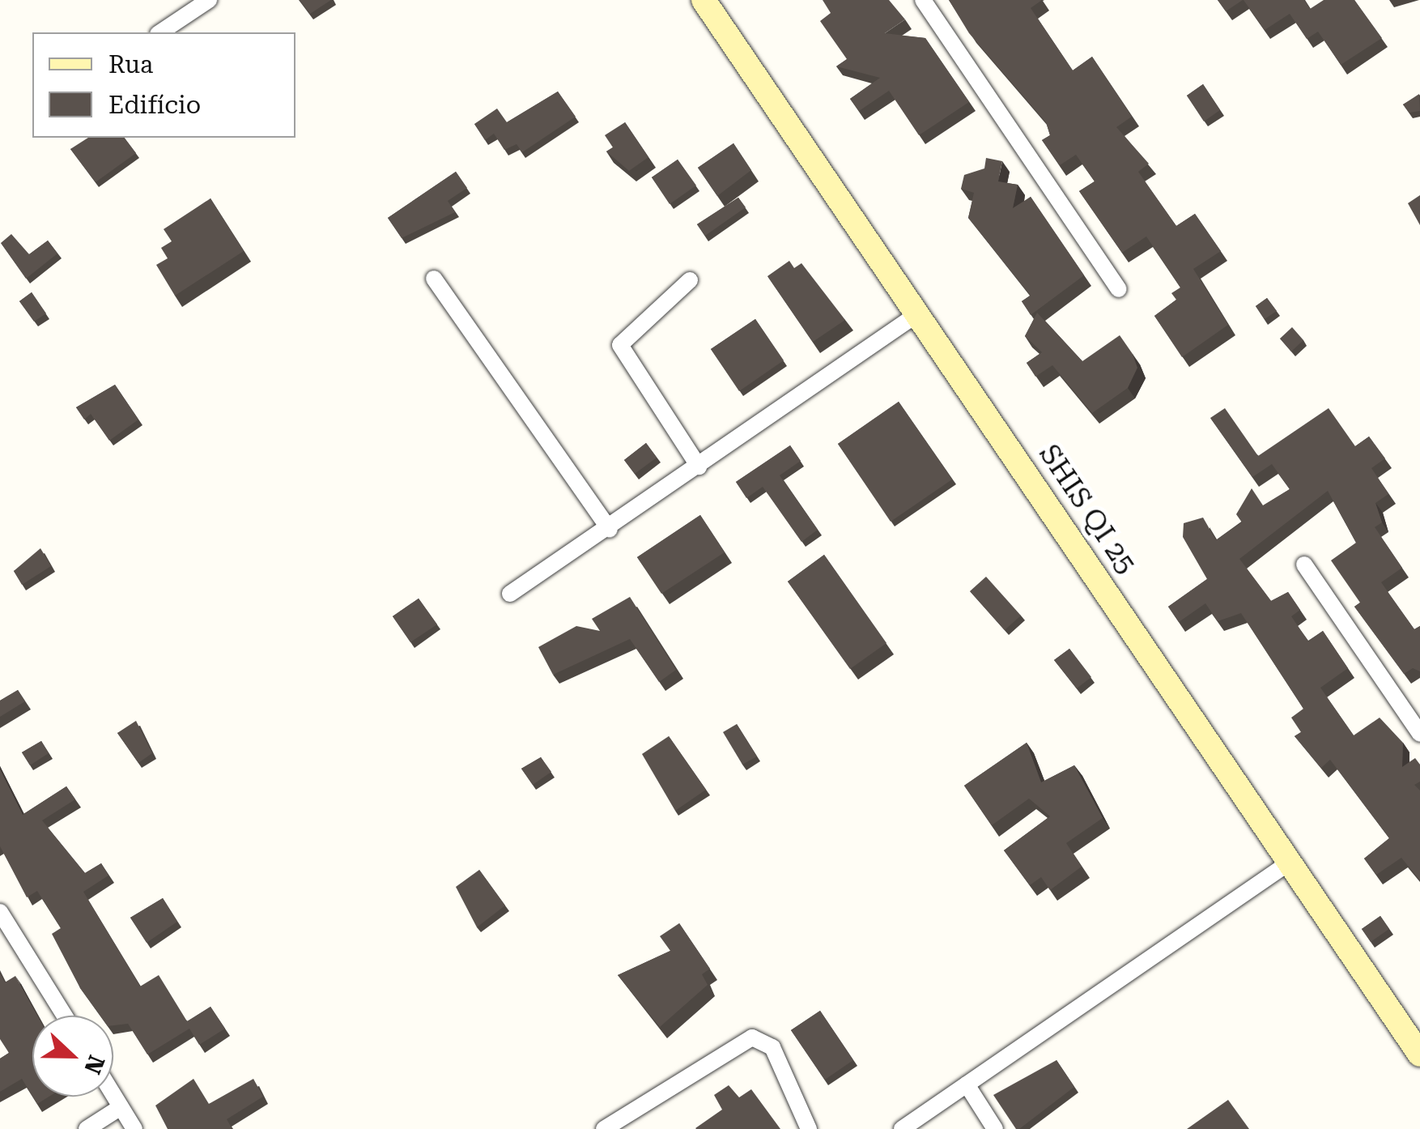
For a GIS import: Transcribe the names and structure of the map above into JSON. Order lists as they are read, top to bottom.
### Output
{
  "streets": {
    "street": ["SHIS QI 25"]
  },
  "legend": ["Rua", "Edifício"],
  "north": "right"
}
